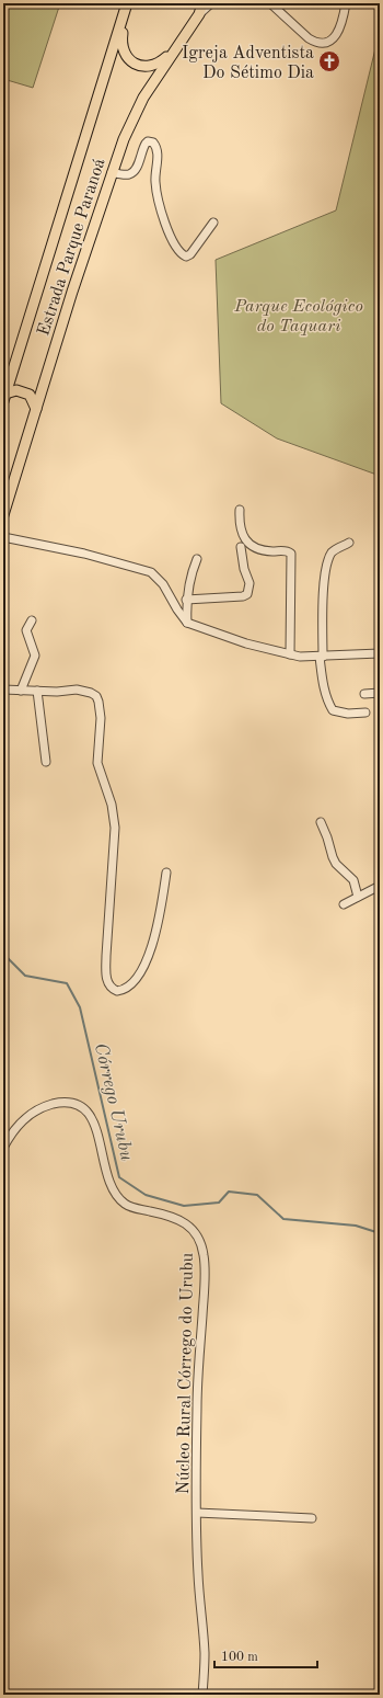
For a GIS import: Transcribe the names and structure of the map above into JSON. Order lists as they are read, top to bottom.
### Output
{
  "streets": {
    "main road": ["Estrada Parque Paranoá"],
    "street": ["Núcleo Rural Córrego do Urubu"]
  },
  "water": ["Córrego Urubu"],
  "parks": ["Parque Ecológico do Taquari"],
  "places": {
    "church": ["Igreja Adventista Do Sétimo Dia"]
  },
  "scale_bar": "100 m"
}
